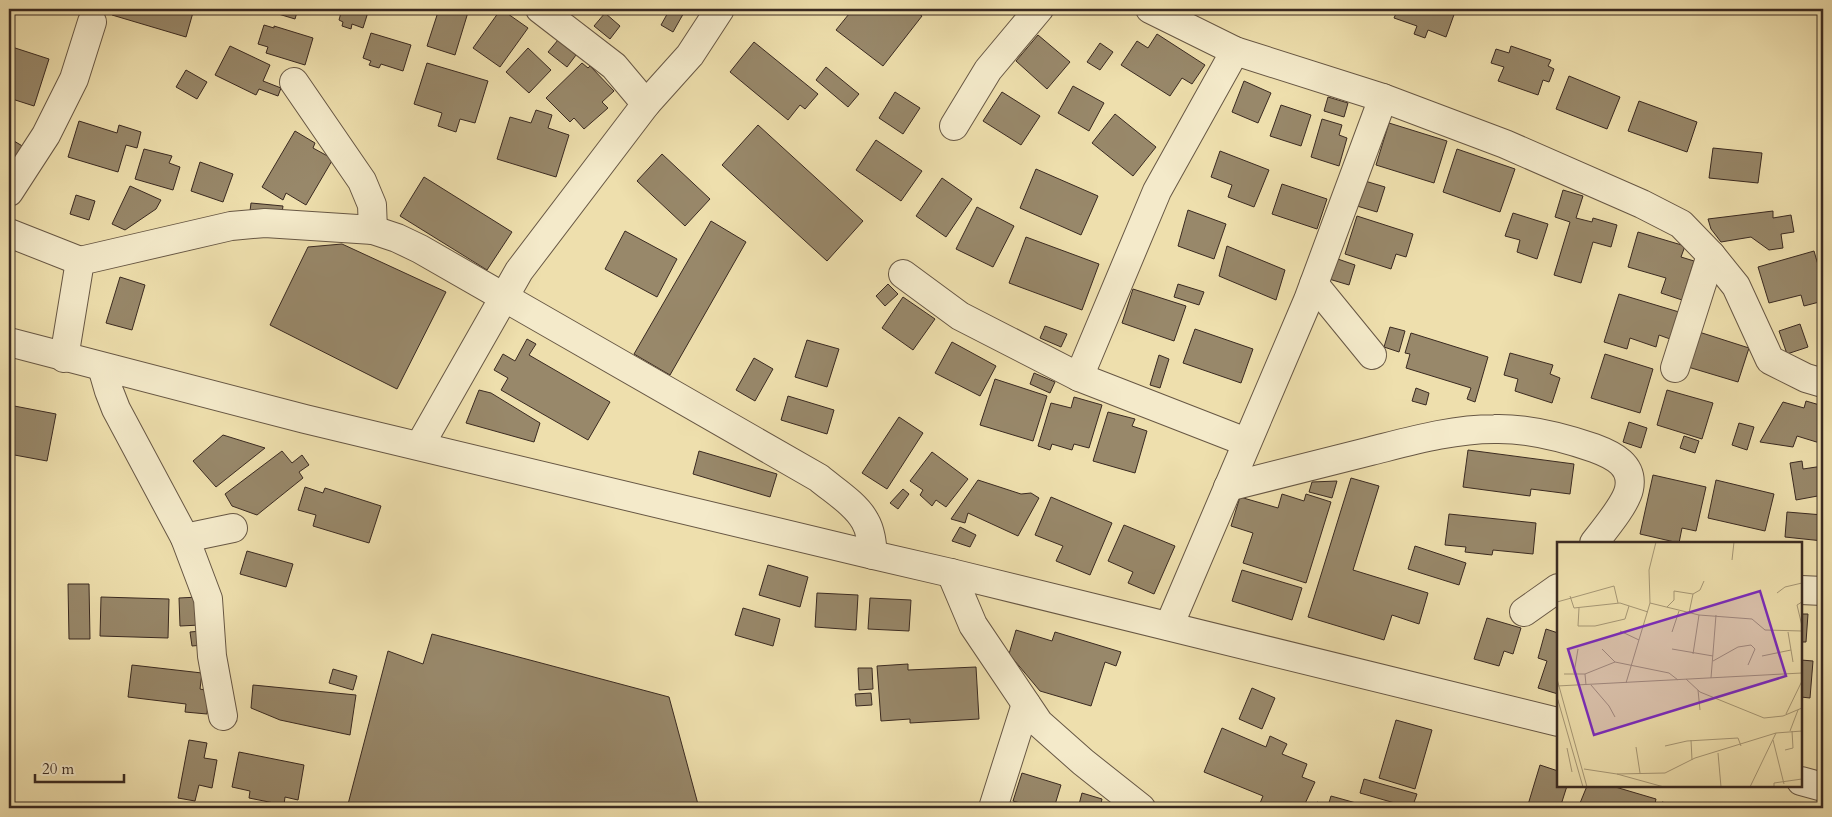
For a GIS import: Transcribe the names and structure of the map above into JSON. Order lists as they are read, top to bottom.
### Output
{
  "scale_bar": "20 m"
}
